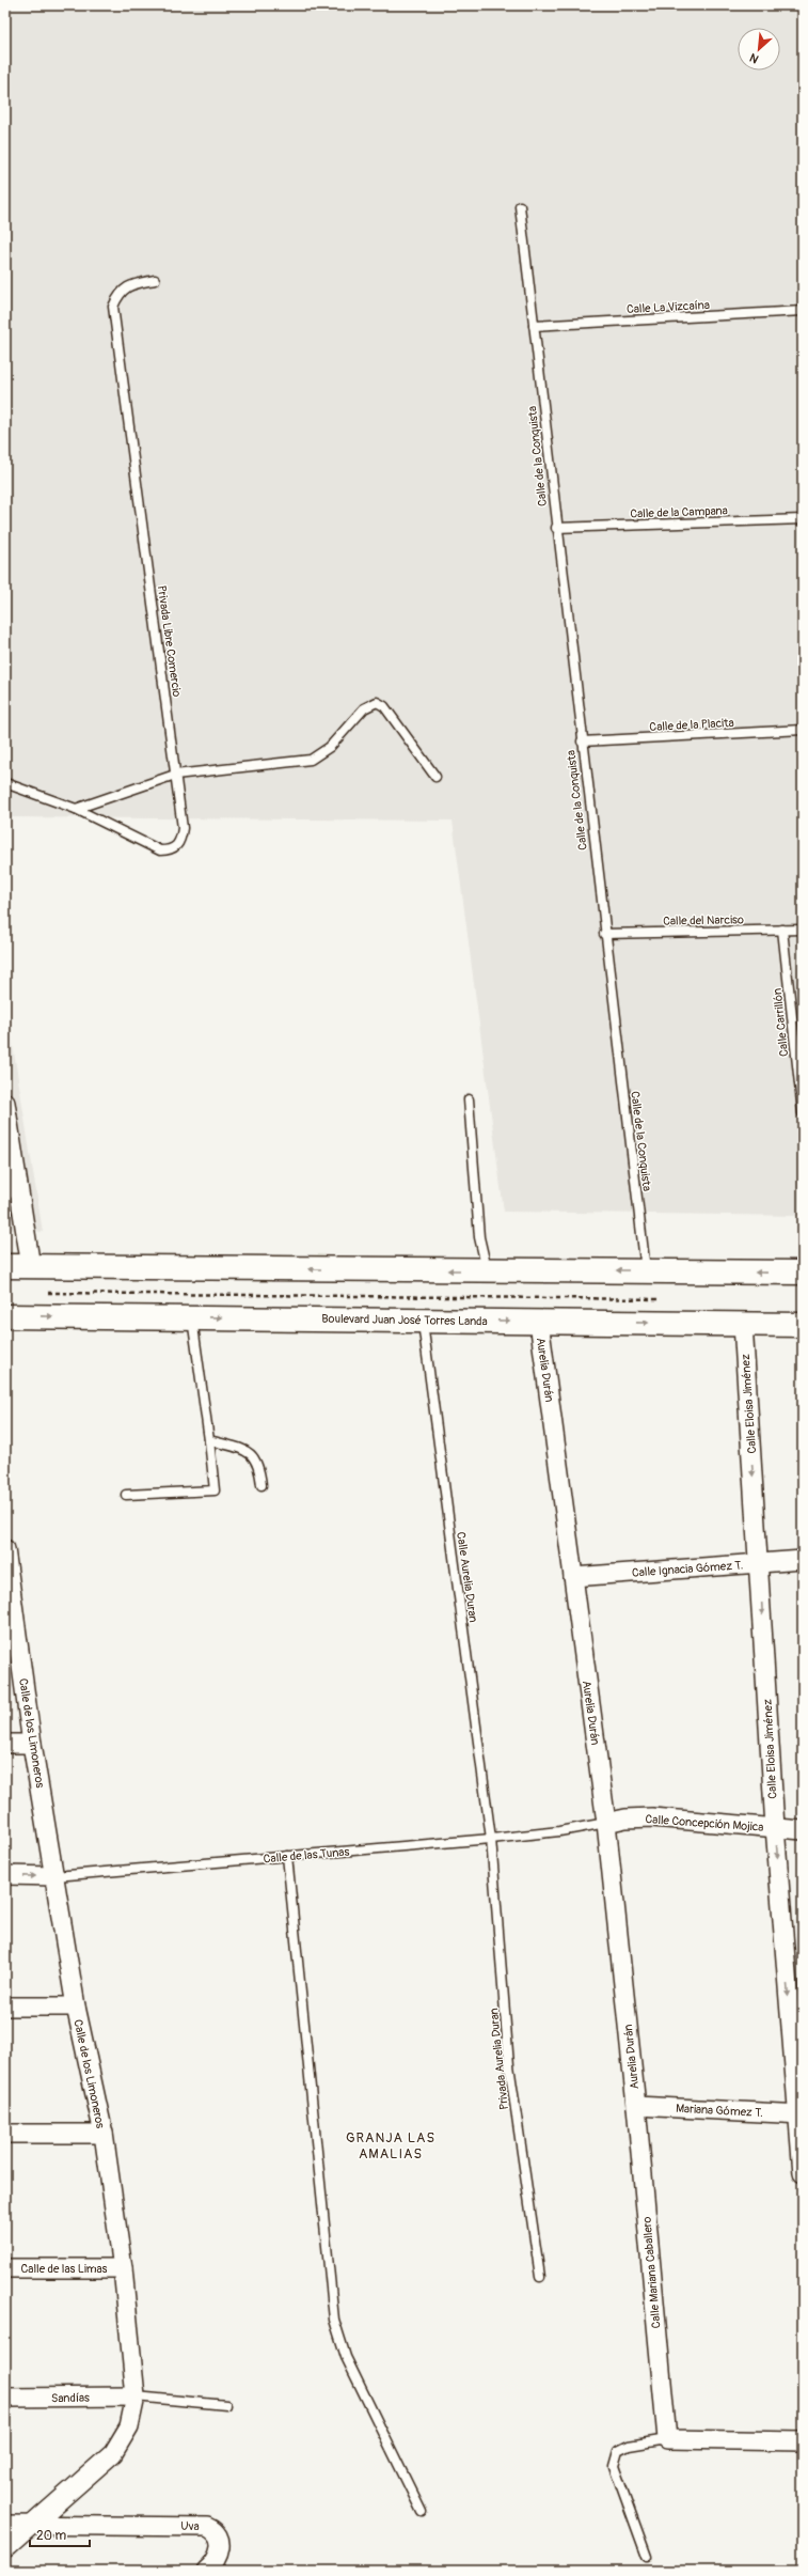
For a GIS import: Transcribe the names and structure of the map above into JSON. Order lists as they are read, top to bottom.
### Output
{
  "streets": {
    "main road": ["Boulevard Juan José Torres Landa"],
    "street": [
      "Aurelia Durán",
      "Calle Eloisa Jiménez",
      "Calle Ignacia Gómez T.",
      "Calle de los Limoneros",
      "Calle Concepción Mojica",
      "Calle de las Tunas",
      "Mariana Gómez T.",
      "Calle de las Limas",
      "Calle Mariana Caballero",
      "Sandías",
      "Uva"
    ],
    "lane": [
      "Calle La Vizcaína",
      "Calle de la Conquista",
      "Calle de la Campana",
      "Privada Libre Comercio",
      "Calle de la Placita",
      "Calle del Narciso",
      "Calle Carrillón",
      "Calle Aurelia Duran",
      "Privada Aurelia Duran"
    ]
  },
  "crossings": [
    ["Calle La Vizcaína", "Calle de la Conquista"],
    ["Calle de la Conquista", "Calle de la Campana"],
    ["Calle de la Conquista", "Calle de la Placita"],
    ["Calle de la Conquista", "Calle del Narciso"],
    ["Calle del Narciso", "Calle Carrillón"],
    ["Boulevard Juan José Torres Landa", "Aurelia Durán"],
    ["Boulevard Juan José Torres Landa", "Calle Eloisa Jiménez"],
    ["Boulevard Juan José Torres Landa", "Calle Aurelia Duran"],
    ["Aurelia Durán", "Calle Ignacia Gómez T."],
    ["Aurelia Durán", "Calle Concepción Mojica"],
    ["Aurelia Durán", "Calle de las Tunas"],
    ["Aurelia Durán", "Mariana Gómez T."],
    ["Aurelia Durán", "Calle Mariana Caballero"],
    ["Calle Eloisa Jiménez", "Calle Ignacia Gómez T."],
    ["Calle Eloisa Jiménez", "Calle Concepción Mojica"],
    ["Calle Eloisa Jiménez", "Mariana Gómez T."],
    ["Calle Aurelia Duran", "Calle de las Tunas"],
    ["Calle Aurelia Duran", "Privada Aurelia Duran"],
    ["Calle de los Limoneros", "Calle de las Tunas"],
    ["Calle de los Limoneros", "Calle de las Limas"],
    ["Calle de los Limoneros", "Sandías"],
    ["Calle de los Limoneros", "Uva"],
    ["Calle Concepción Mojica", "Calle de las Tunas"],
    ["Calle de las Tunas", "Privada Aurelia Duran"],
    ["Mariana Gómez T.", "Calle Mariana Caballero"]
  ],
  "one_way": ["Calle Eloisa Jiménez"],
  "districts": ["GRANJA LAS AMALIAS"],
  "scale_bar": "20 m",
  "north": "bottom left"
}
